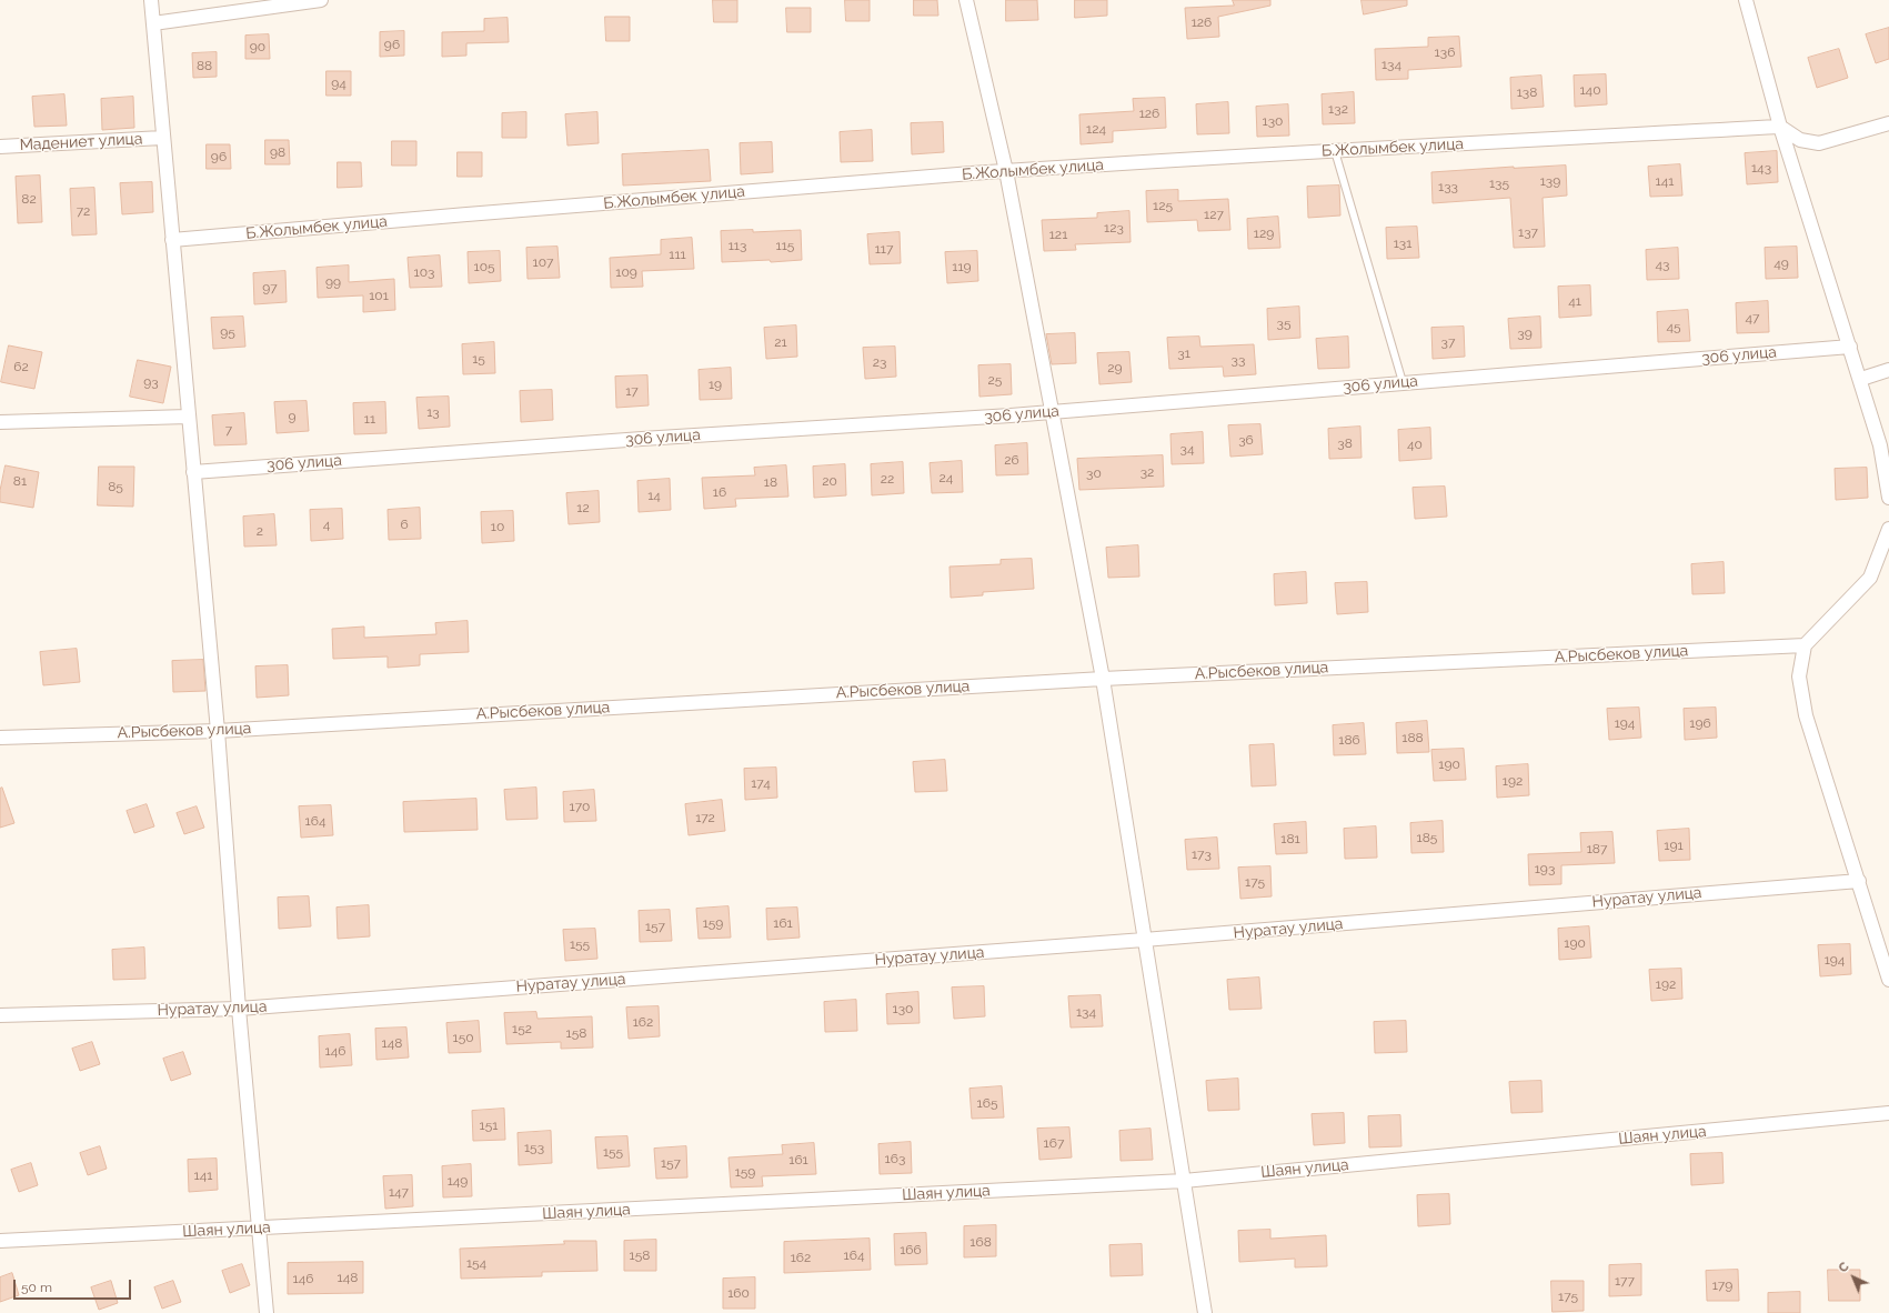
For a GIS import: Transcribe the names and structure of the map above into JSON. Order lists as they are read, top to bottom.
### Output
{
  "streets": {
    "street": [
      "Мадениет улица",
      "Б.Жолымбек улица",
      "306 улица",
      "А.Рысбеков улица",
      "Нуратау улица",
      "Шаян улица"
    ]
  },
  "house_numbers": [
    "126",
    "96",
    "90",
    "136",
    "134",
    "88",
    "94",
    "140",
    "138",
    "132",
    "126",
    "130",
    "124",
    "98",
    "96",
    "143",
    "139",
    "141",
    "135",
    "133",
    "82",
    "125",
    "72",
    "127",
    "123",
    "137",
    "129",
    "121",
    "131",
    "113",
    "115",
    "117",
    "111",
    "107",
    "49",
    "43",
    "105",
    "119",
    "103",
    "109",
    "99",
    "97",
    "101",
    "41",
    "47",
    "35",
    "45",
    "95",
    "39",
    "21",
    "37",
    "31",
    "15",
    "33",
    "23",
    "62",
    "29",
    "25",
    "93",
    "19",
    "17",
    "13",
    "9",
    "11",
    "7",
    "36",
    "38",
    "40",
    "34",
    "26",
    "32",
    "30",
    "24",
    "22",
    "81",
    "20",
    "18",
    "85",
    "16",
    "14",
    "12",
    "4",
    "6",
    "10",
    "2",
    "194",
    "196",
    "188",
    "186",
    "190",
    "192",
    "174",
    "170",
    "172",
    "164",
    "185",
    "181",
    "191",
    "187",
    "173",
    "193",
    "175",
    "159",
    "161",
    "157",
    "190",
    "155",
    "194",
    "192",
    "130",
    "134",
    "162",
    "152",
    "158",
    "150",
    "148",
    "146",
    "165",
    "151",
    "167",
    "153",
    "155",
    "163",
    "161",
    "157",
    "159",
    "141",
    "149",
    "147",
    "168",
    "166",
    "158",
    "164",
    "162",
    "154",
    "148",
    "146",
    "177",
    "179",
    "160",
    "175"
  ],
  "scale_bar": "50 m",
  "north": "top left"
}
